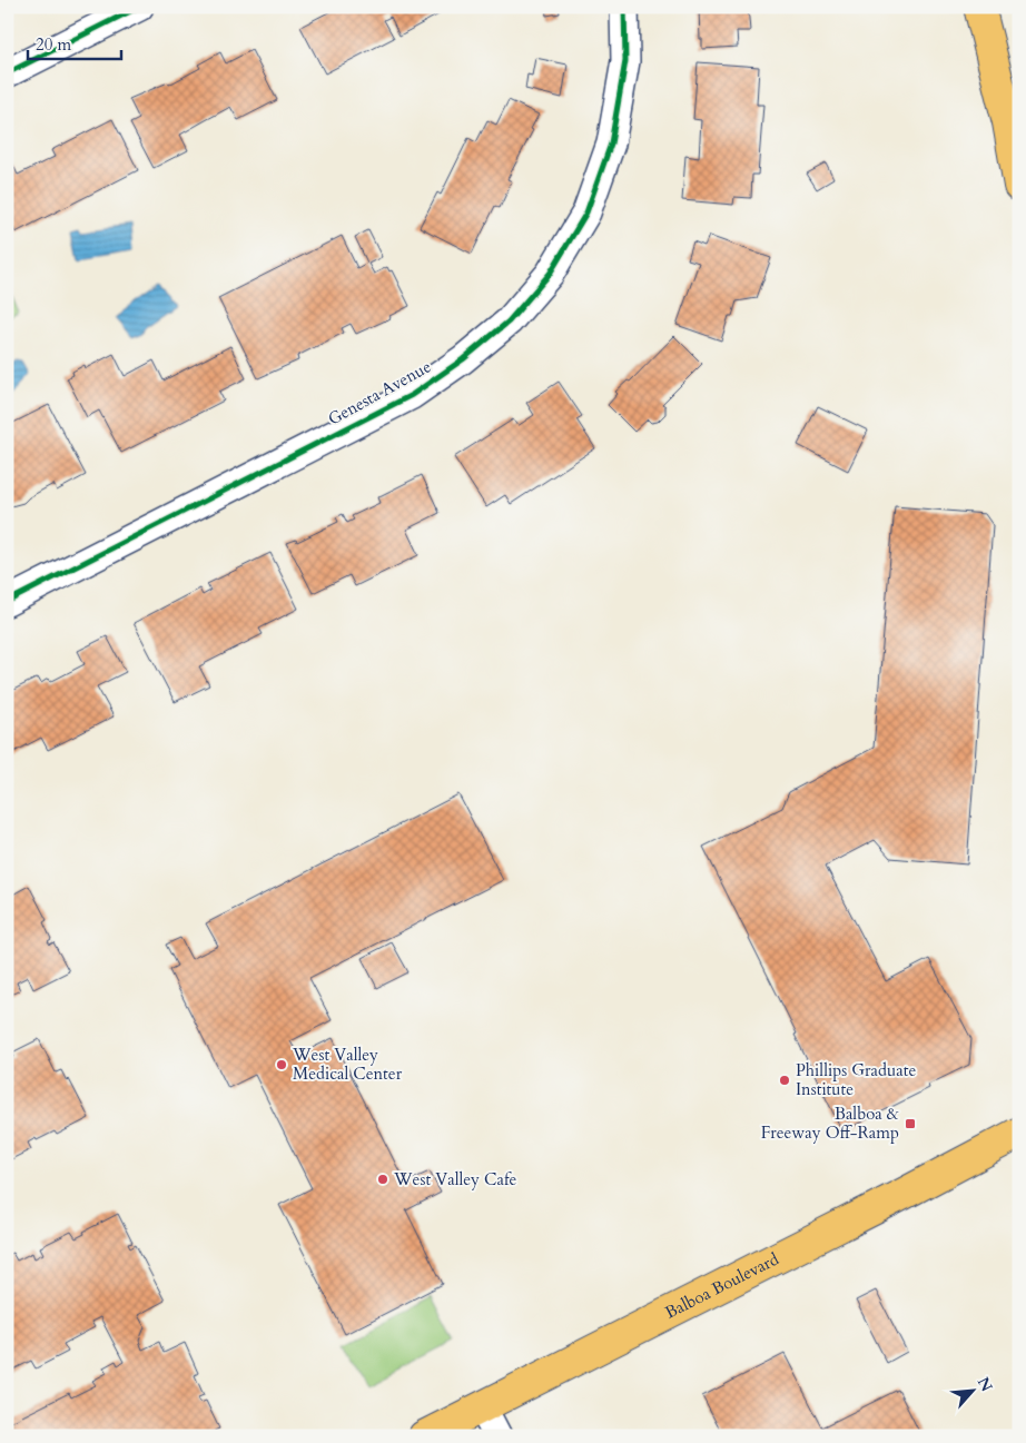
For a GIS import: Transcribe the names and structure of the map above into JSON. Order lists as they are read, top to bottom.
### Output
{
  "streets": {
    "main road": ["Balboa Boulevard"],
    "street": ["Genesta Avenue"]
  },
  "places": {
    "other": ["West Valley Medical Center", "Phillips Graduate Institute", "West Valley Cafe"],
    "transit": ["Balboa & Freeway Off-Ramp"]
  },
  "scale_bar": "20 m",
  "north": "top right"
}
